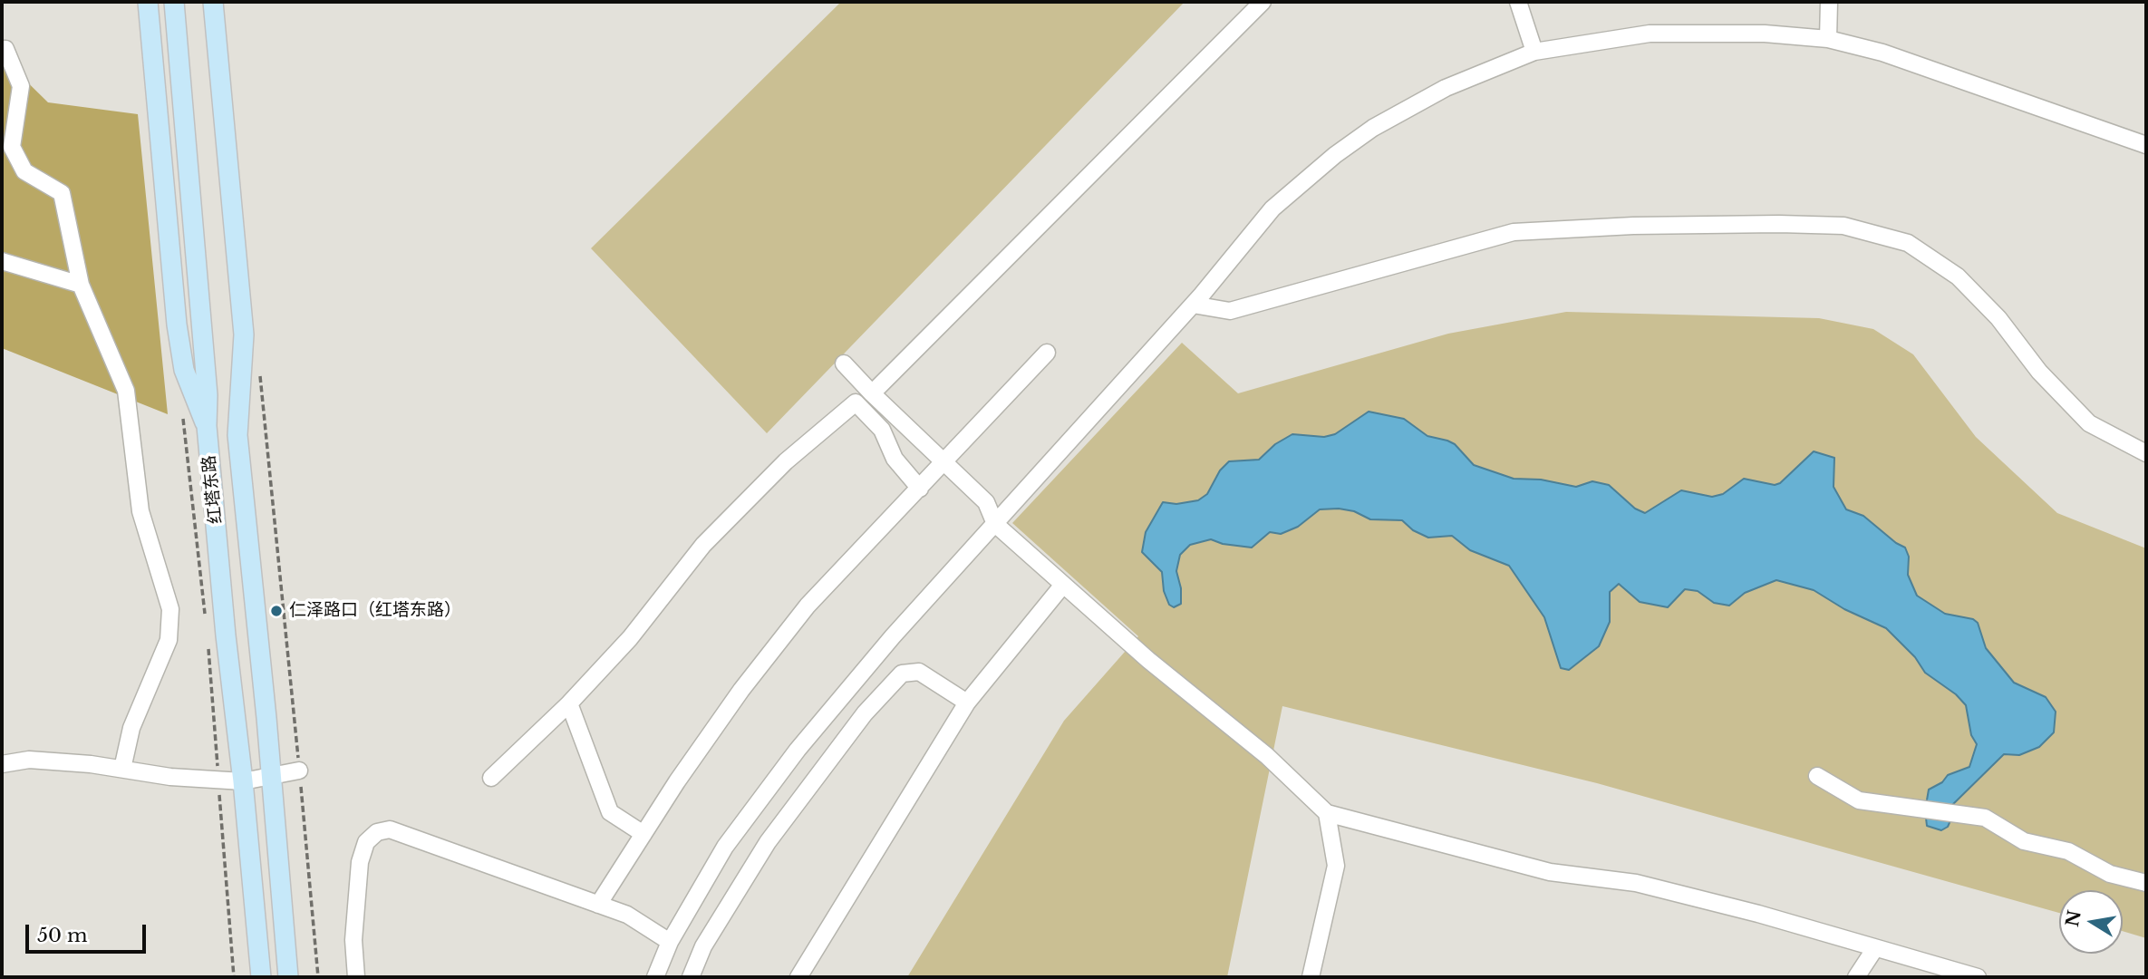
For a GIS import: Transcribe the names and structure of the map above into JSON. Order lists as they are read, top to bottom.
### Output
{
  "streets": {
    "main road": ["红塔东路"]
  },
  "places": ["仁泽路口（红塔东路）"],
  "scale_bar": "50 m",
  "north": "left"
}
